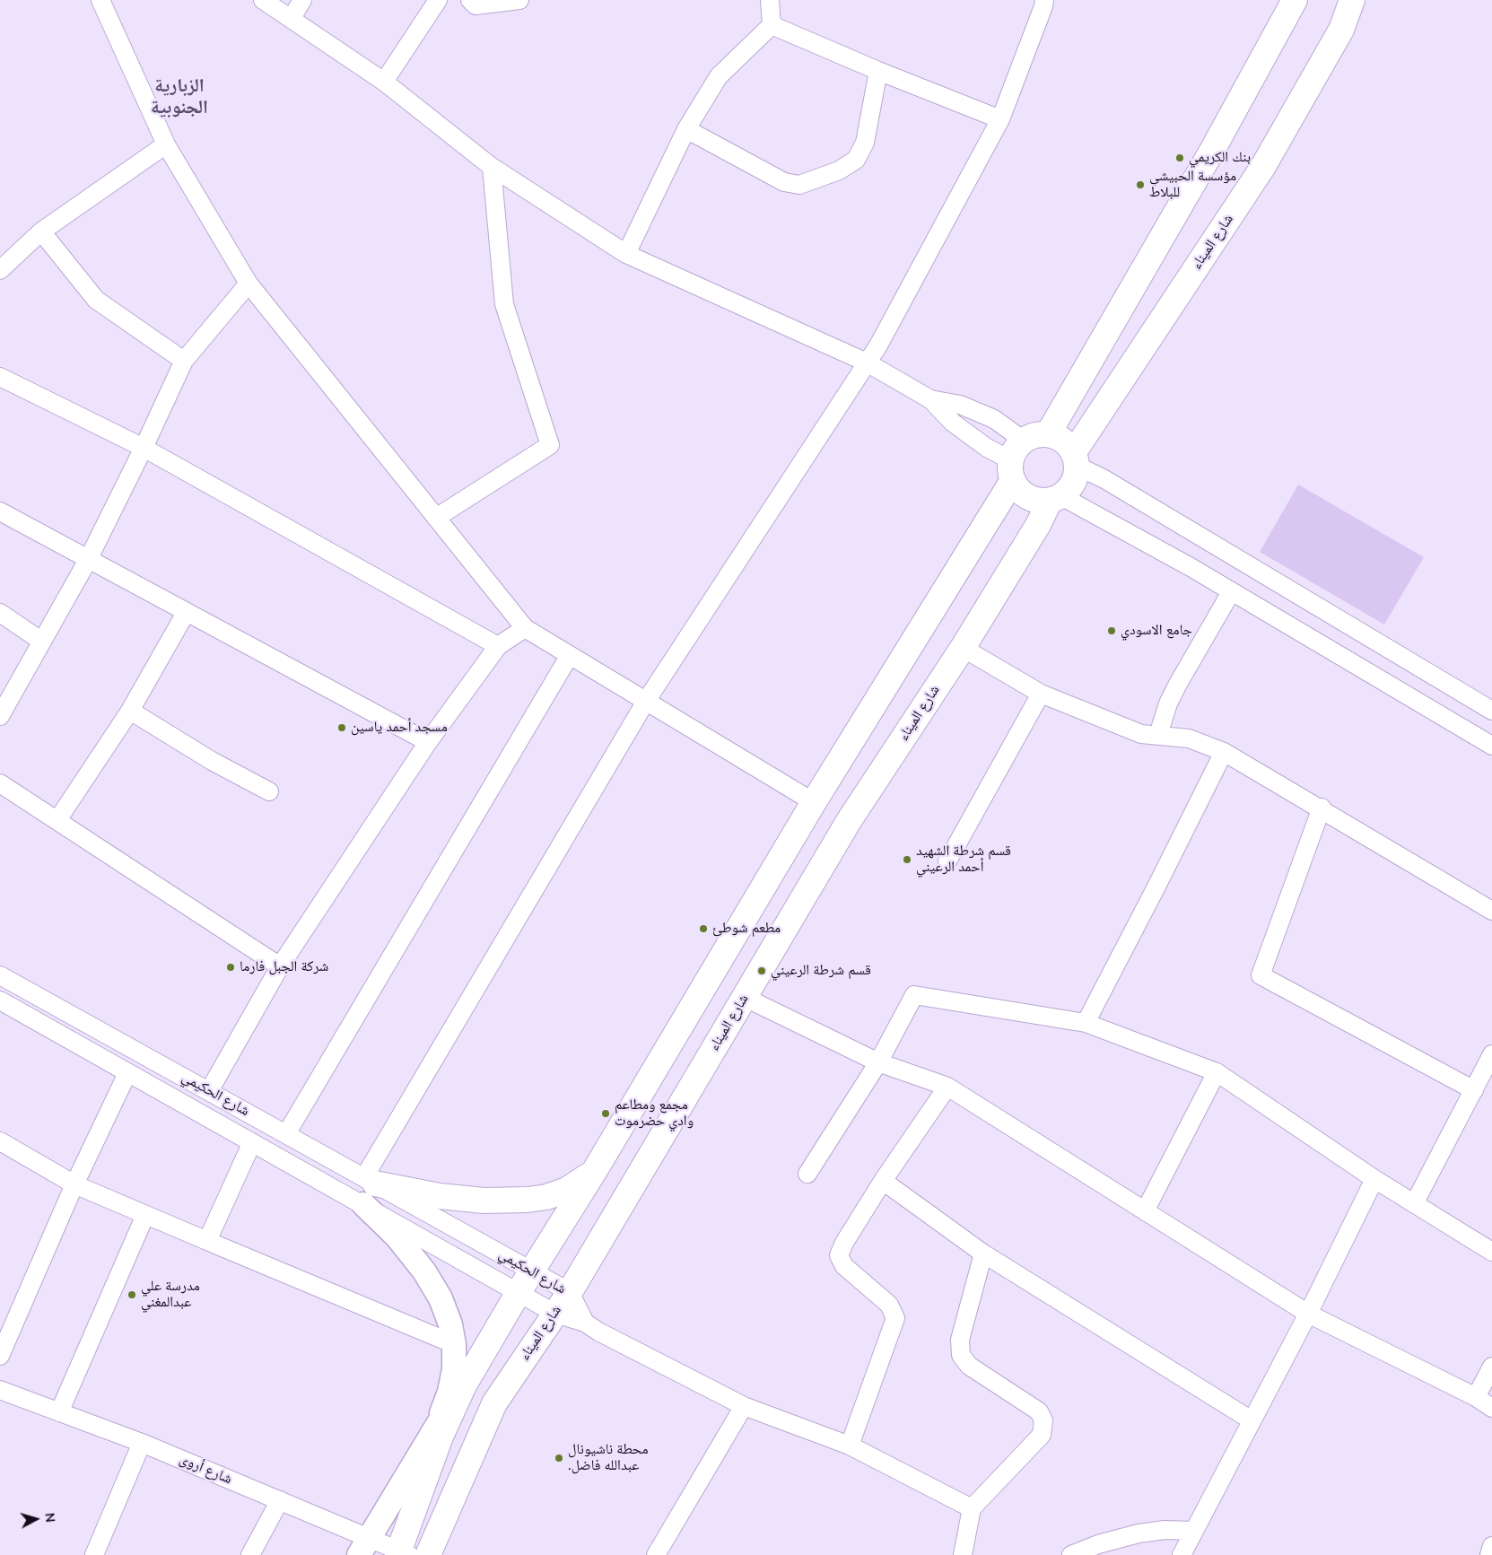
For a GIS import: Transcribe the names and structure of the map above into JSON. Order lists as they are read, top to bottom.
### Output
{
  "streets": {
    "highway": ["شارع الميناء"],
    "street": ["شارع الحكيمي", "شارع أروى"]
  },
  "crossings": [
    ["شارع الميناء", "شارع الحكيمي"]
  ],
  "districts": ["الزبارية الجنوبية"],
  "places": [
    "بنك الكريمي",
    "مؤسسة الحبيشي للبلاط",
    "جامع الاسودي",
    "مسجد أحمد ياسين",
    "قسم شرطة الشهيد أحمد الرعيني",
    "مطعم شوطئ",
    "شركة الجبل فارما",
    "قسم شرطة الرعيني",
    "مجمع ومطاعم وادي حضرموت",
    "مدرسة علي عبدالمغني",
    "محطة ناشيونال .عبدالله فاضل"
  ],
  "north": "right"
}
